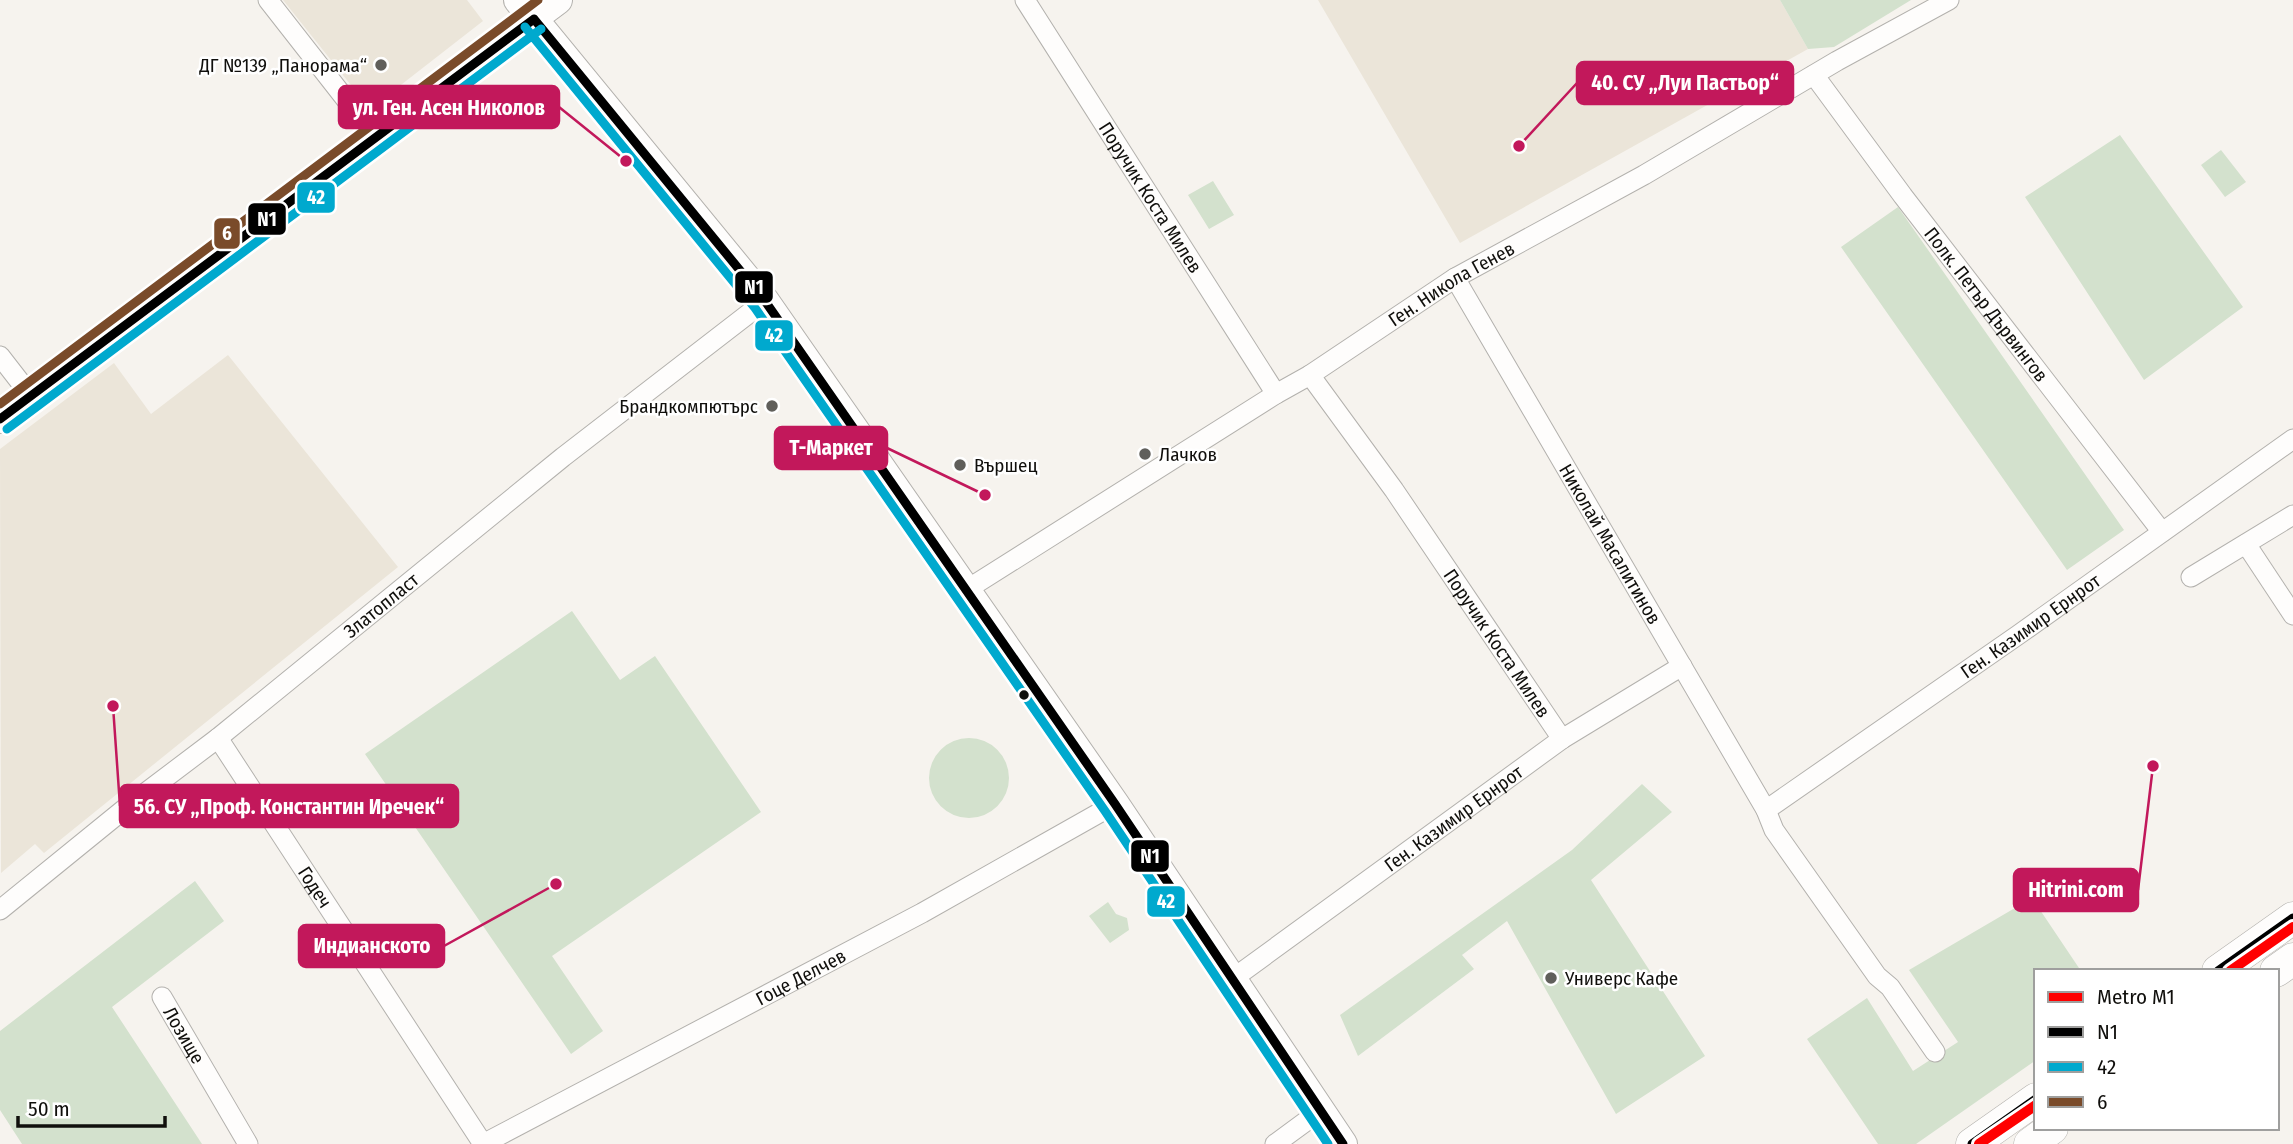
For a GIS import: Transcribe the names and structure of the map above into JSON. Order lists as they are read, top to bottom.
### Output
{
  "streets": {
    "street": [
      "Поручик Коста Милев",
      "Ген. Никола Генев",
      "Полк. Петър Дървингов",
      "Николай Масалитинов",
      "Златопласт",
      "Ген. Казимир Ернрот",
      "Годеч",
      "Гоце Делчев",
      "Лозище"
    ]
  },
  "crossings": [
    ["Поручик Коста Милев", "Ген. Никола Генев"],
    ["Поручик Коста Милев", "Ген. Казимир Ернрот"],
    ["Ген. Никола Генев", "Полк. Петър Дървингов"],
    ["Ген. Никола Генев", "Николай Масалитинов"],
    ["Полк. Петър Дървингов", "Ген. Казимир Ернрот"],
    ["Николай Масалитинов", "Ген. Казимир Ернрот"],
    ["Златопласт", "Годеч"],
    ["Годеч", "Гоце Делчев"]
  ],
  "places": [
    "ДГ №139 „Панорама“",
    "40. СУ „Луи Пастьор“",
    "ул. Ген. Асен Николов",
    "Брандкомпютърс",
    "Лачков",
    "Вършец",
    "Т-Маркет",
    "56. СУ „Проф. Константин Иречек“",
    "Hitrini.com",
    "Индианското",
    "Универс Кафе"
  ],
  "lines": [
    "transit line 6",
    "transit line N1",
    "transit line 42",
    "metro line M1"
  ],
  "legend": [
    "Metro M1",
    "N1",
    "42",
    "6"
  ],
  "scale_bar": "50 m"
}
